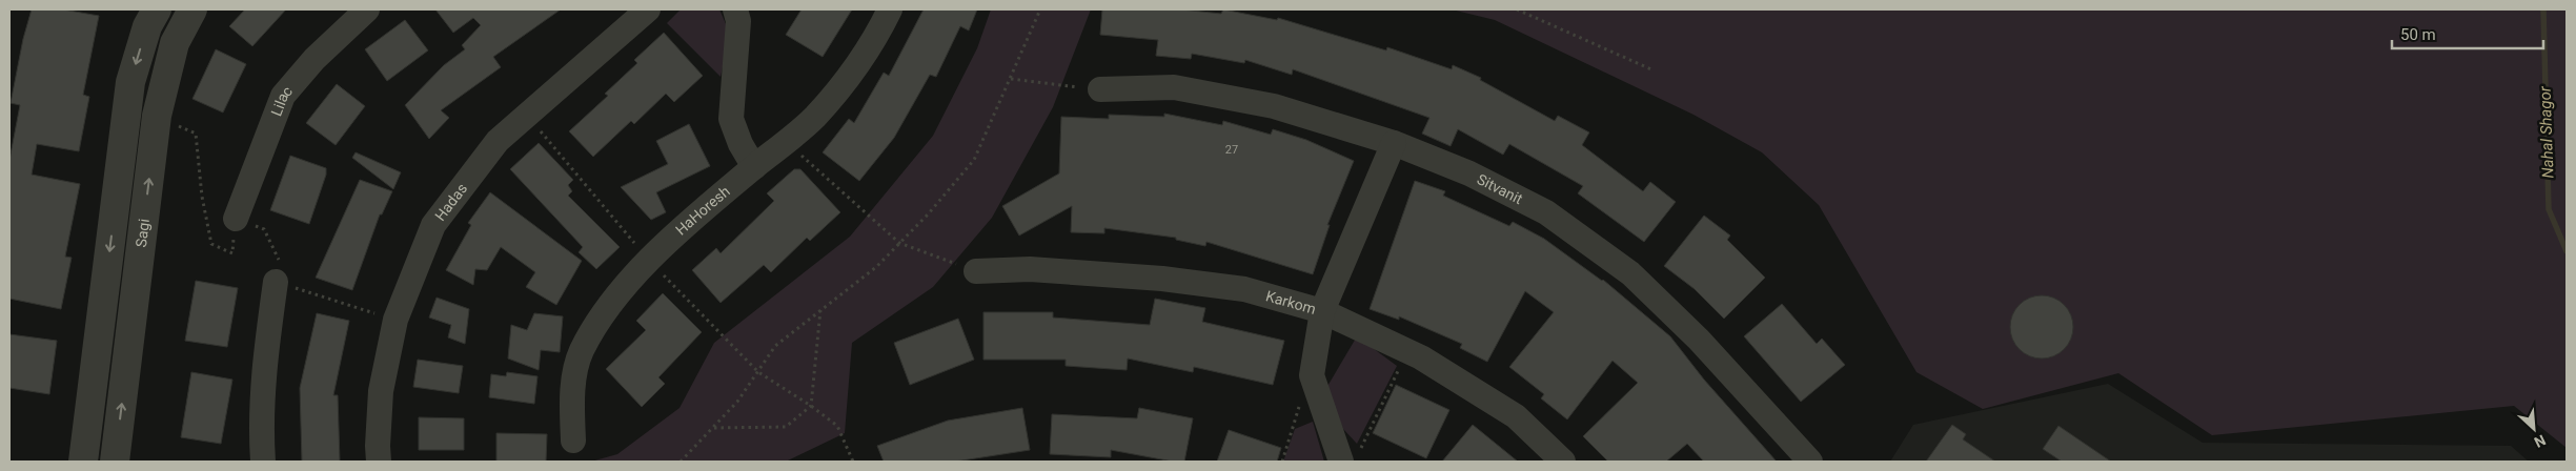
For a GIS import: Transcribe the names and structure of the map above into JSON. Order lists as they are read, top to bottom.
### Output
{
  "streets": {
    "street": [
      "Lilac",
      "Sitvanit",
      "Hadas",
      "HaHoresh",
      "Sagi",
      "Karkom"
    ]
  },
  "water": ["Nahal Shagor"],
  "house_numbers": ["27"],
  "scale_bar": "50 m",
  "north": "bottom right"
}
